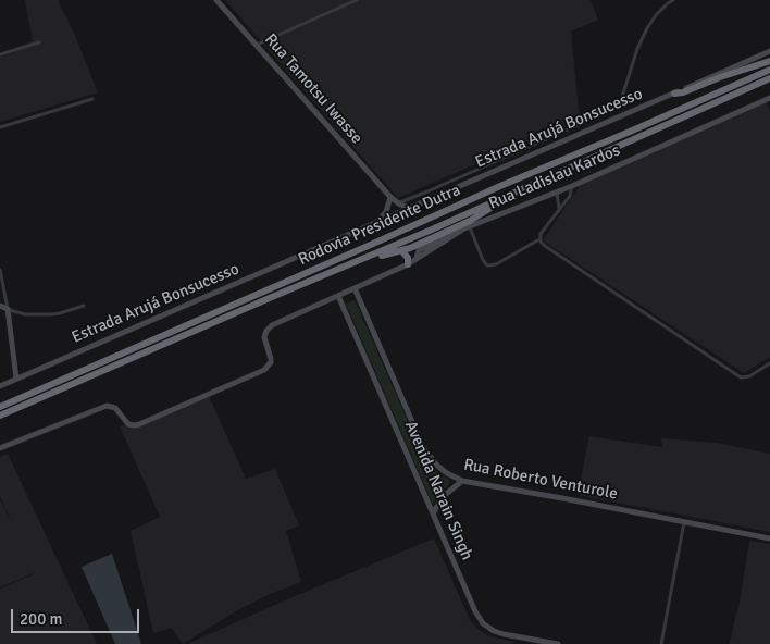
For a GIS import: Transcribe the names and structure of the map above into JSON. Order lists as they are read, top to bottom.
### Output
{
  "streets": {
    "highway": ["Rodovia Presidente Dutra"],
    "street": [
      "Rua Tamotsu Iwasse",
      "Estrada Arujá Bonsucesso",
      "Rua Ladislau Kardos",
      "Rua Roberto Venturole",
      "Avenida Narain Singh"
    ]
  },
  "crossings": [
    ["Rua Tamotsu Iwasse", "Estrada Arujá Bonsucesso"]
  ],
  "scale_bar": "200 m"
}
